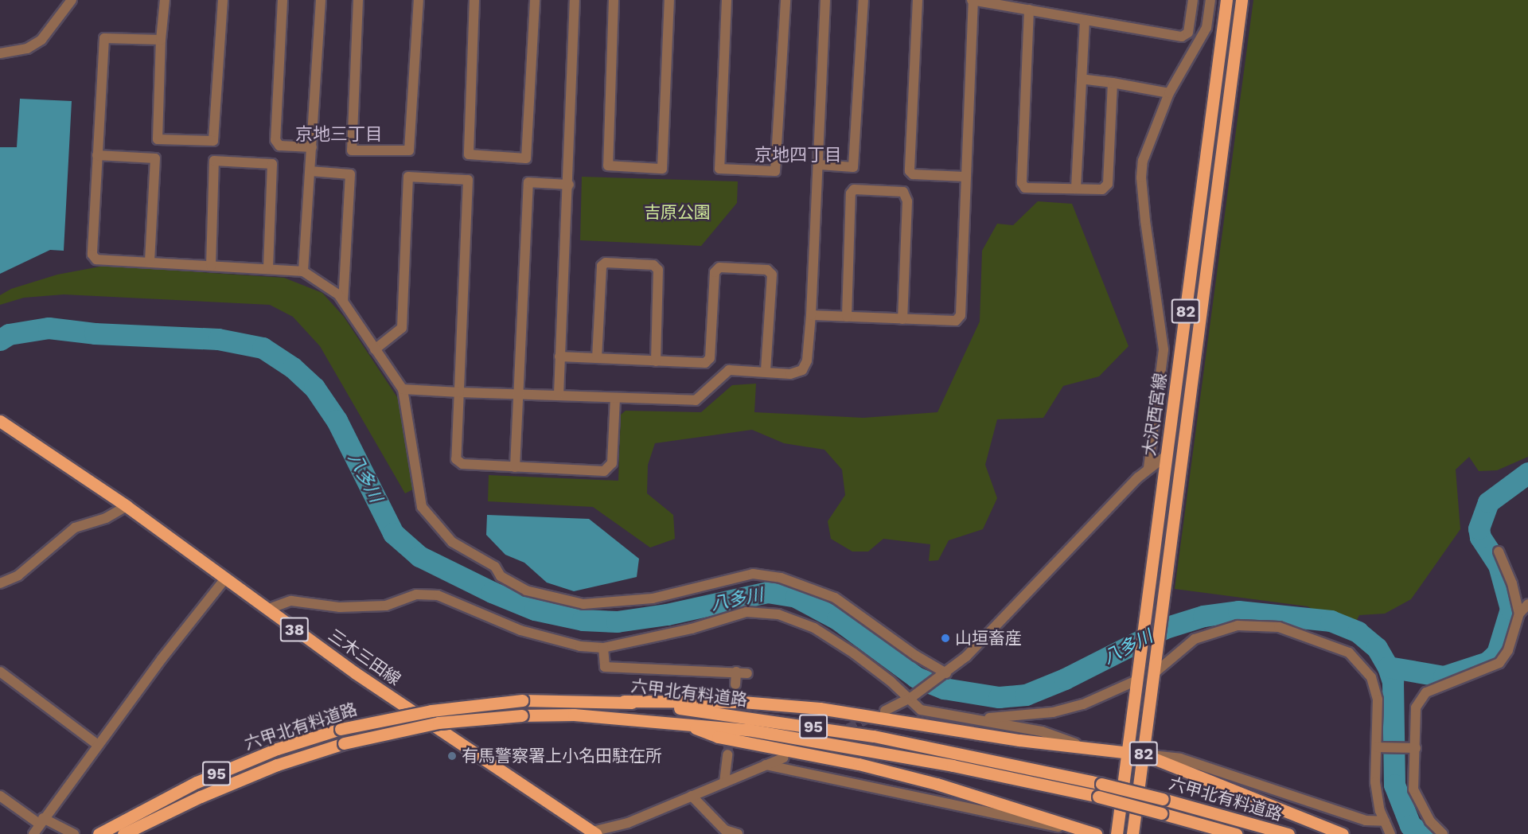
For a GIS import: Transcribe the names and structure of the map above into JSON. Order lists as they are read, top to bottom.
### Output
{
  "streets": {
    "main road": [
      "82",
      "大沢西宮線",
      "38",
      "三木三田線",
      "六甲北有料道路",
      "95"
    ]
  },
  "crossings": [
    ["六甲北有料道路", "95"]
  ],
  "districts": ["京地三丁目", "京地四丁目"],
  "water": ["八多川"],
  "parks": ["吉原公園"],
  "places": ["山垣畜産", "有馬警察署上小名田駐在所"]
}
